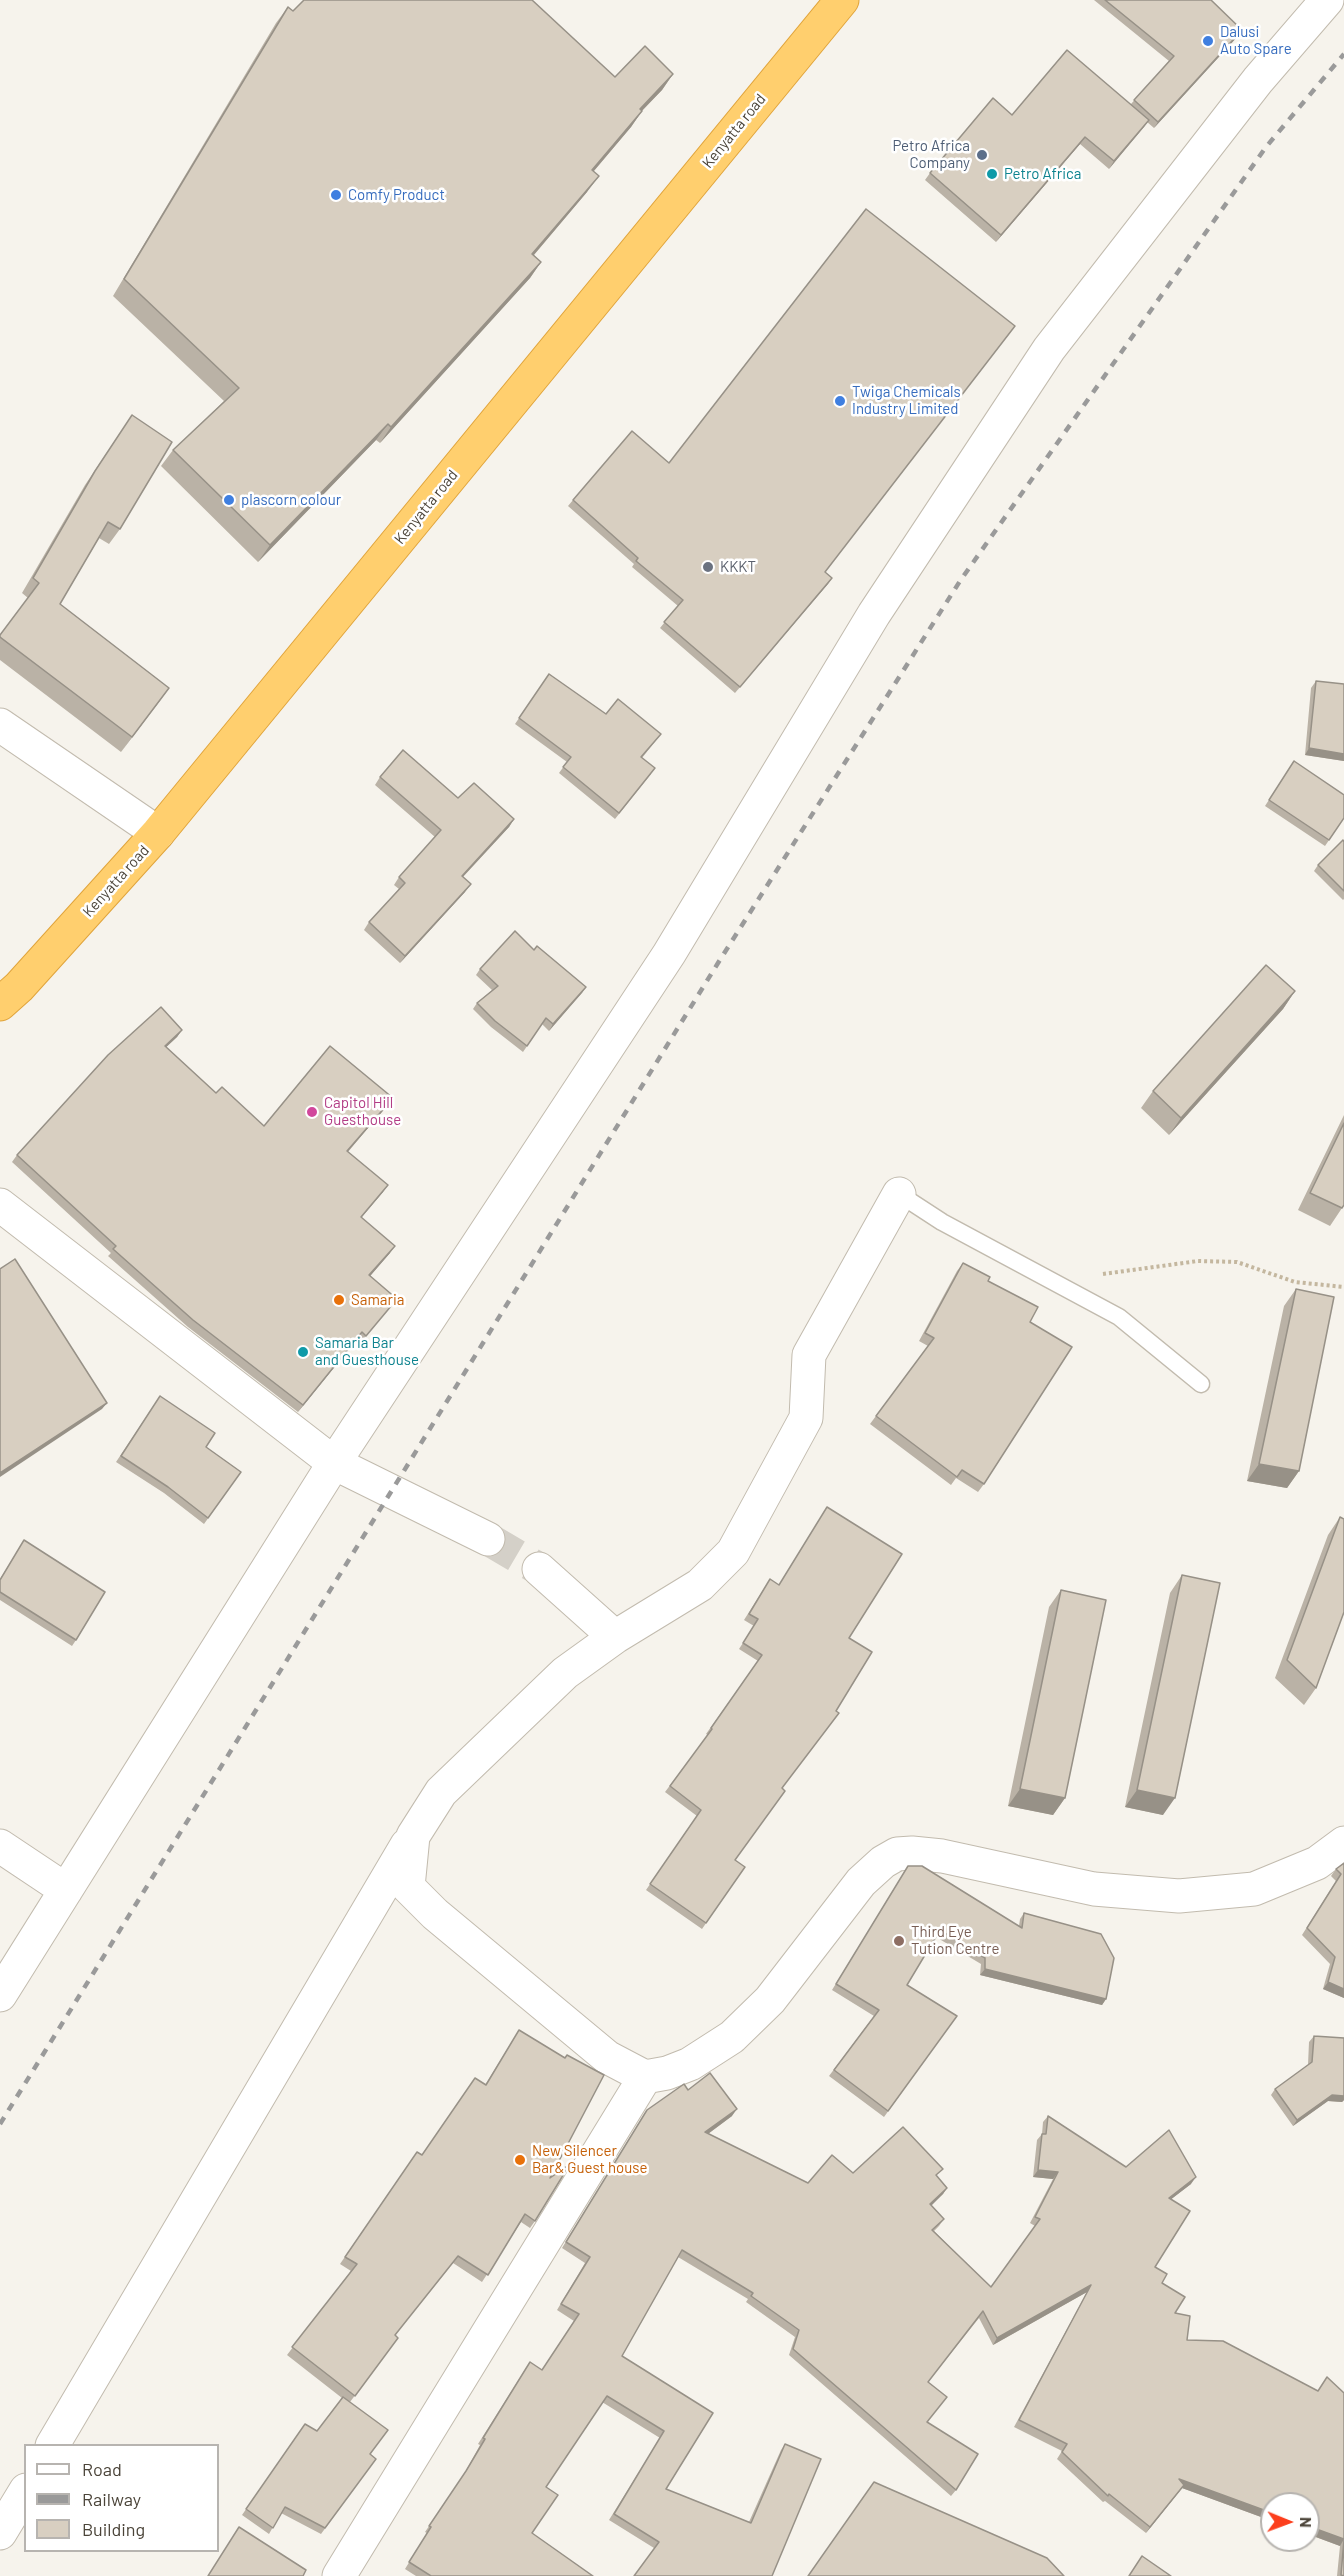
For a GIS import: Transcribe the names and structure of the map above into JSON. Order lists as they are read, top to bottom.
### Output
{
  "streets": {
    "highway": ["Kenyatta road"]
  },
  "places": [
    "Dalusi Auto Spare",
    "Petro Africa Company",
    "Petro Africa",
    "Comfy Product",
    "Twiga Chemicals Industry Limited",
    "plascorn colour",
    "KKKT",
    "Capitol Hill Guesthouse",
    "Samaria",
    "Samaria Bar and Guesthouse",
    "Third Eye Tution Centre",
    "New Silencer Bar& Guest house"
  ],
  "legend": ["Road", "Railway", "Building"],
  "north": "right"
}
